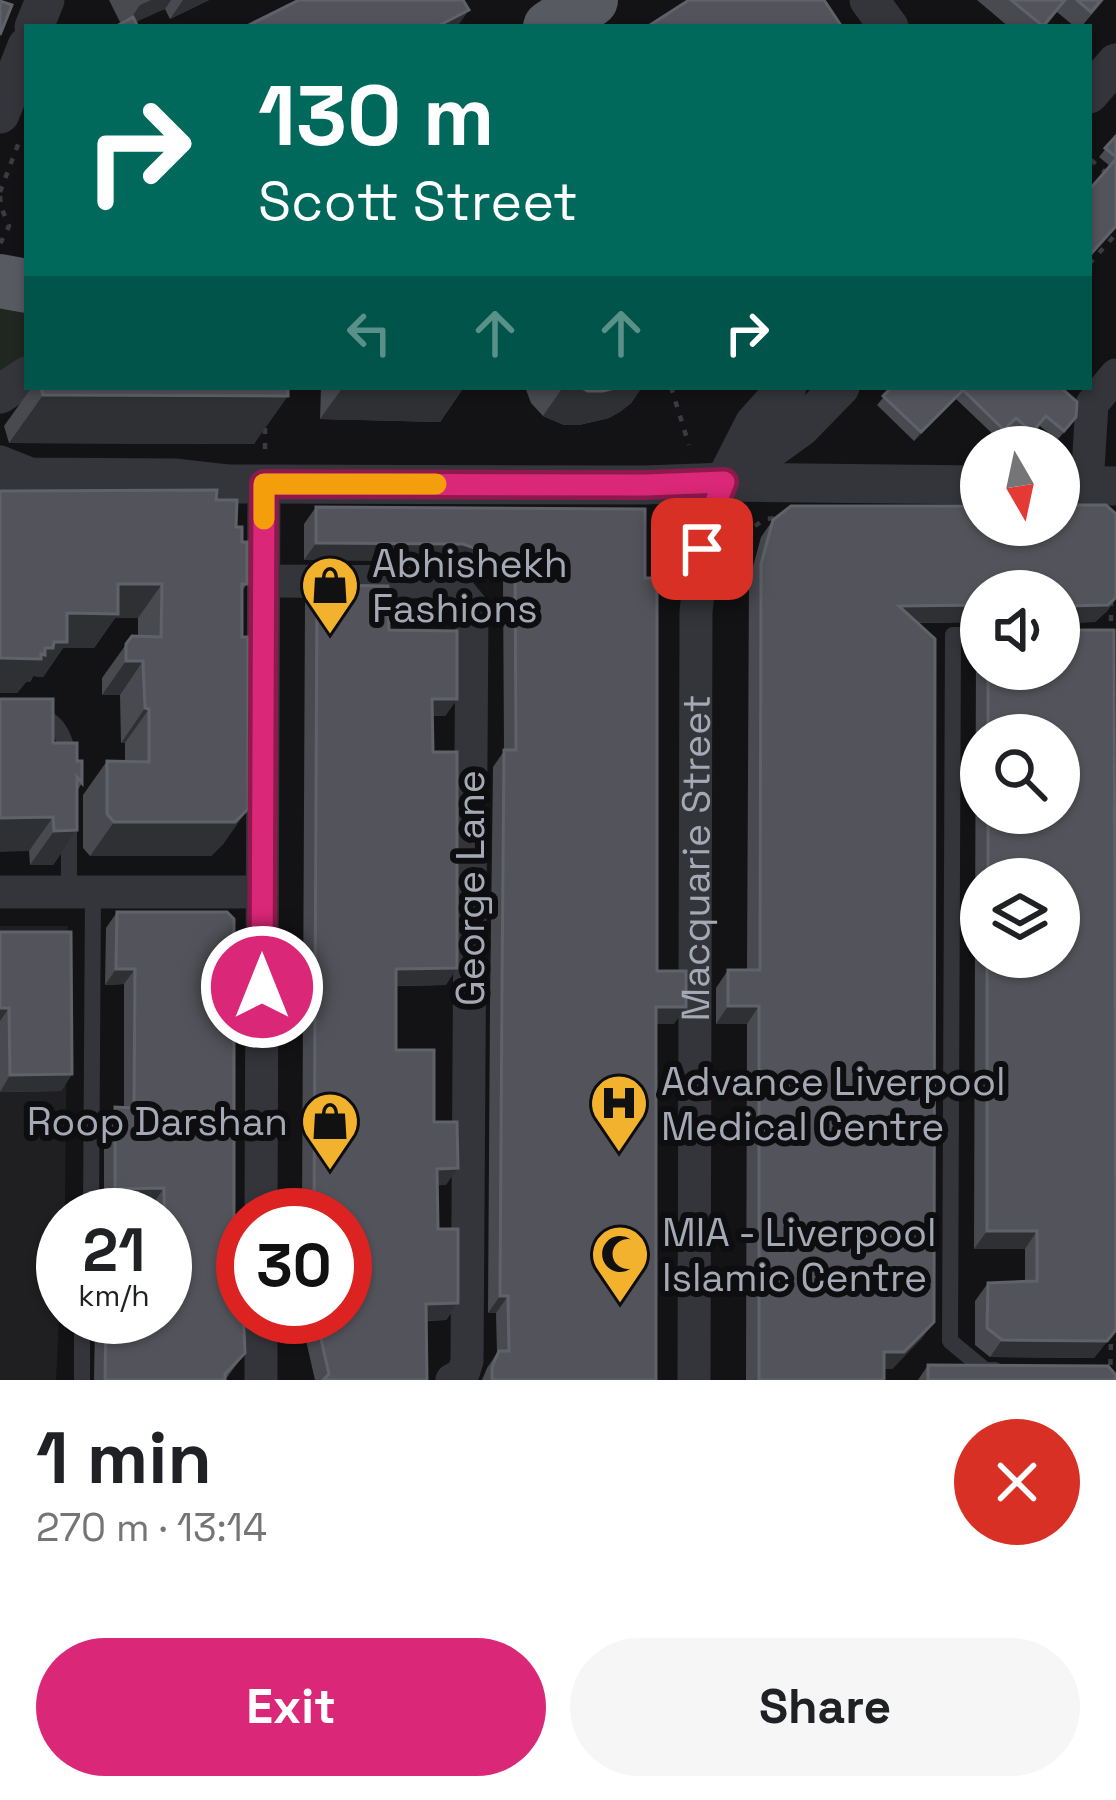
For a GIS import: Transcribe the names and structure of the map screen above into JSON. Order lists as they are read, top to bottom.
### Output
{
  "streets": {
    "street": ["Macquarie Street", "George Lane"]
  },
  "places": {
    "shop": ["Abhishekh Fashions", "Roop Darshan"],
    "hospital": ["Advance Liverpool Medical Centre"],
    "mosque": ["MIA - Liverpool Islamic Centre"]
  },
  "north": "bottom",
  "page": {
    "turn": ["130 m", "Scott Street"],
    "speed": "21 km/h",
    "limit": "30",
    "heading": ["1 min", "270 m · 13:14"],
    "buttons": ["Exit", "Share"]
  }
}
